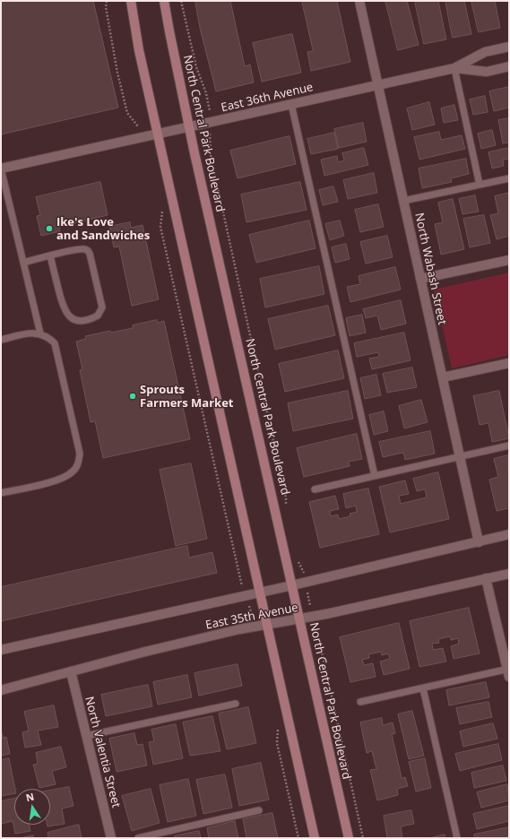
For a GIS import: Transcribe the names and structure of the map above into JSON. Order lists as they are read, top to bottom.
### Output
{
  "streets": {
    "main road": ["North Central Park Boulevard"],
    "street": [
      "East 36th Avenue",
      "North Wabash Street",
      "East 35th Avenue",
      "North Valentia Street"
    ]
  },
  "crossings": [
    ["East 36th Avenue", "North Central Park Boulevard"],
    ["East 36th Avenue", "North Wabash Street"],
    ["North Central Park Boulevard", "East 35th Avenue"],
    ["North Wabash Street", "East 35th Avenue"],
    ["East 35th Avenue", "North Valentia Street"]
  ],
  "places": ["Ike's Love and Sandwiches", "Sprouts Farmers Market"],
  "north": "top"
}
